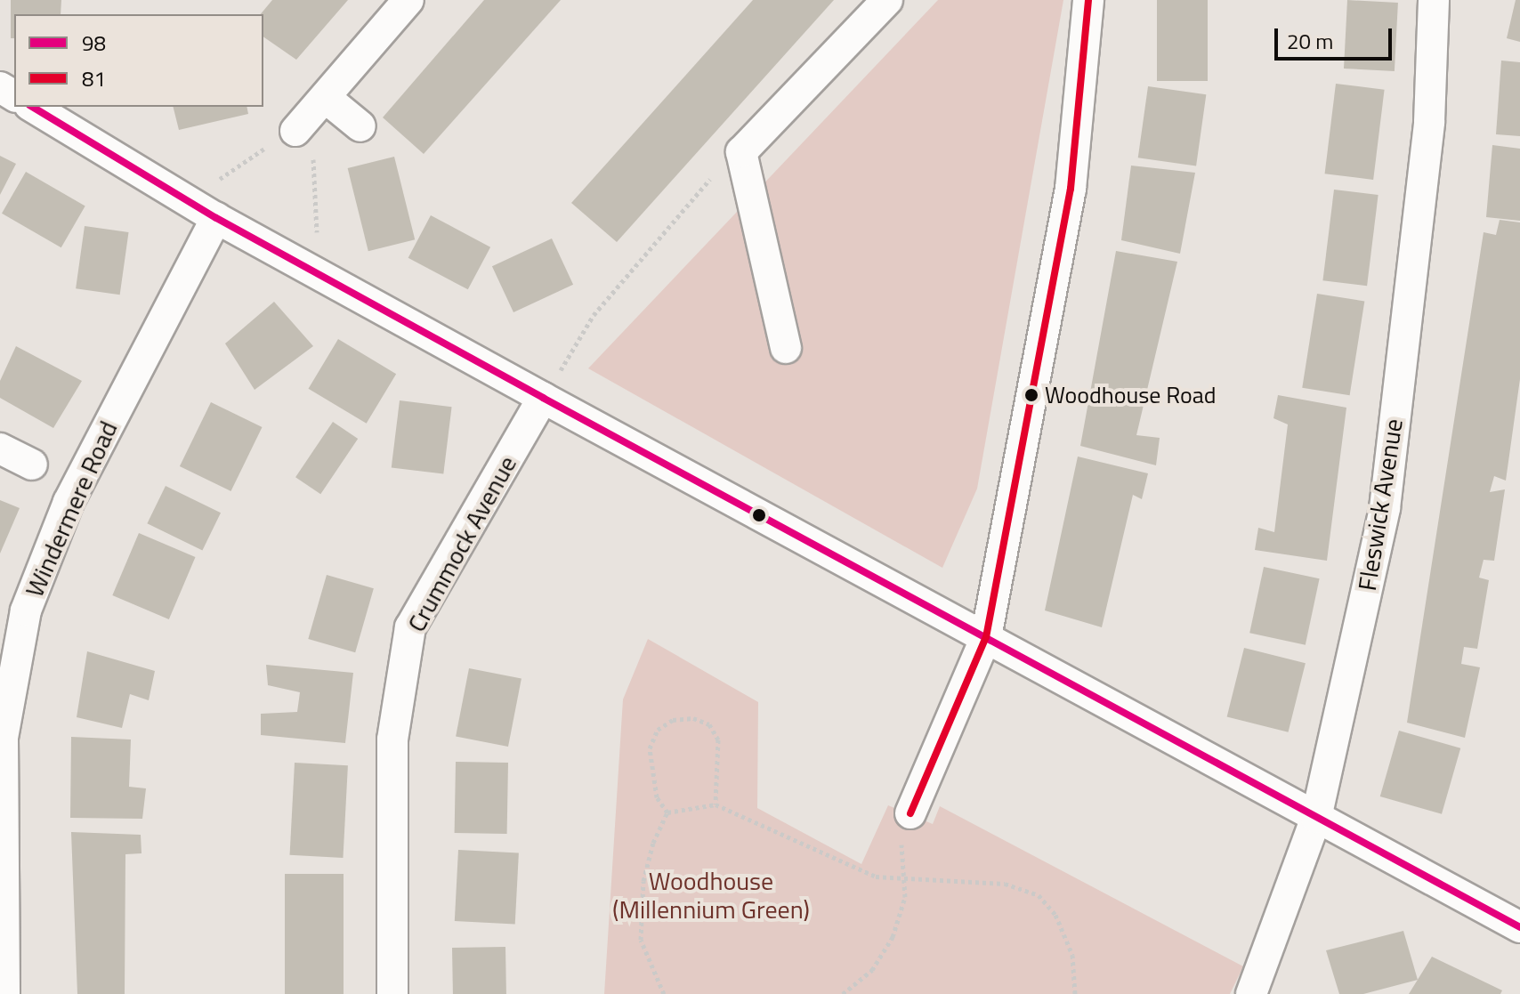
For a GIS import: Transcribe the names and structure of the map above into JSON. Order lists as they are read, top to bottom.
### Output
{
  "streets": {
    "street": ["Fleswick Avenue", "Windermere Road", "Crummock Avenue"]
  },
  "parks": ["Woodhouse (Millennium Green)"],
  "places": ["Woodhouse Road"],
  "lines": ["transit line 81", "transit line 98"],
  "legend": ["98", "81"],
  "scale_bar": "20 m"
}
